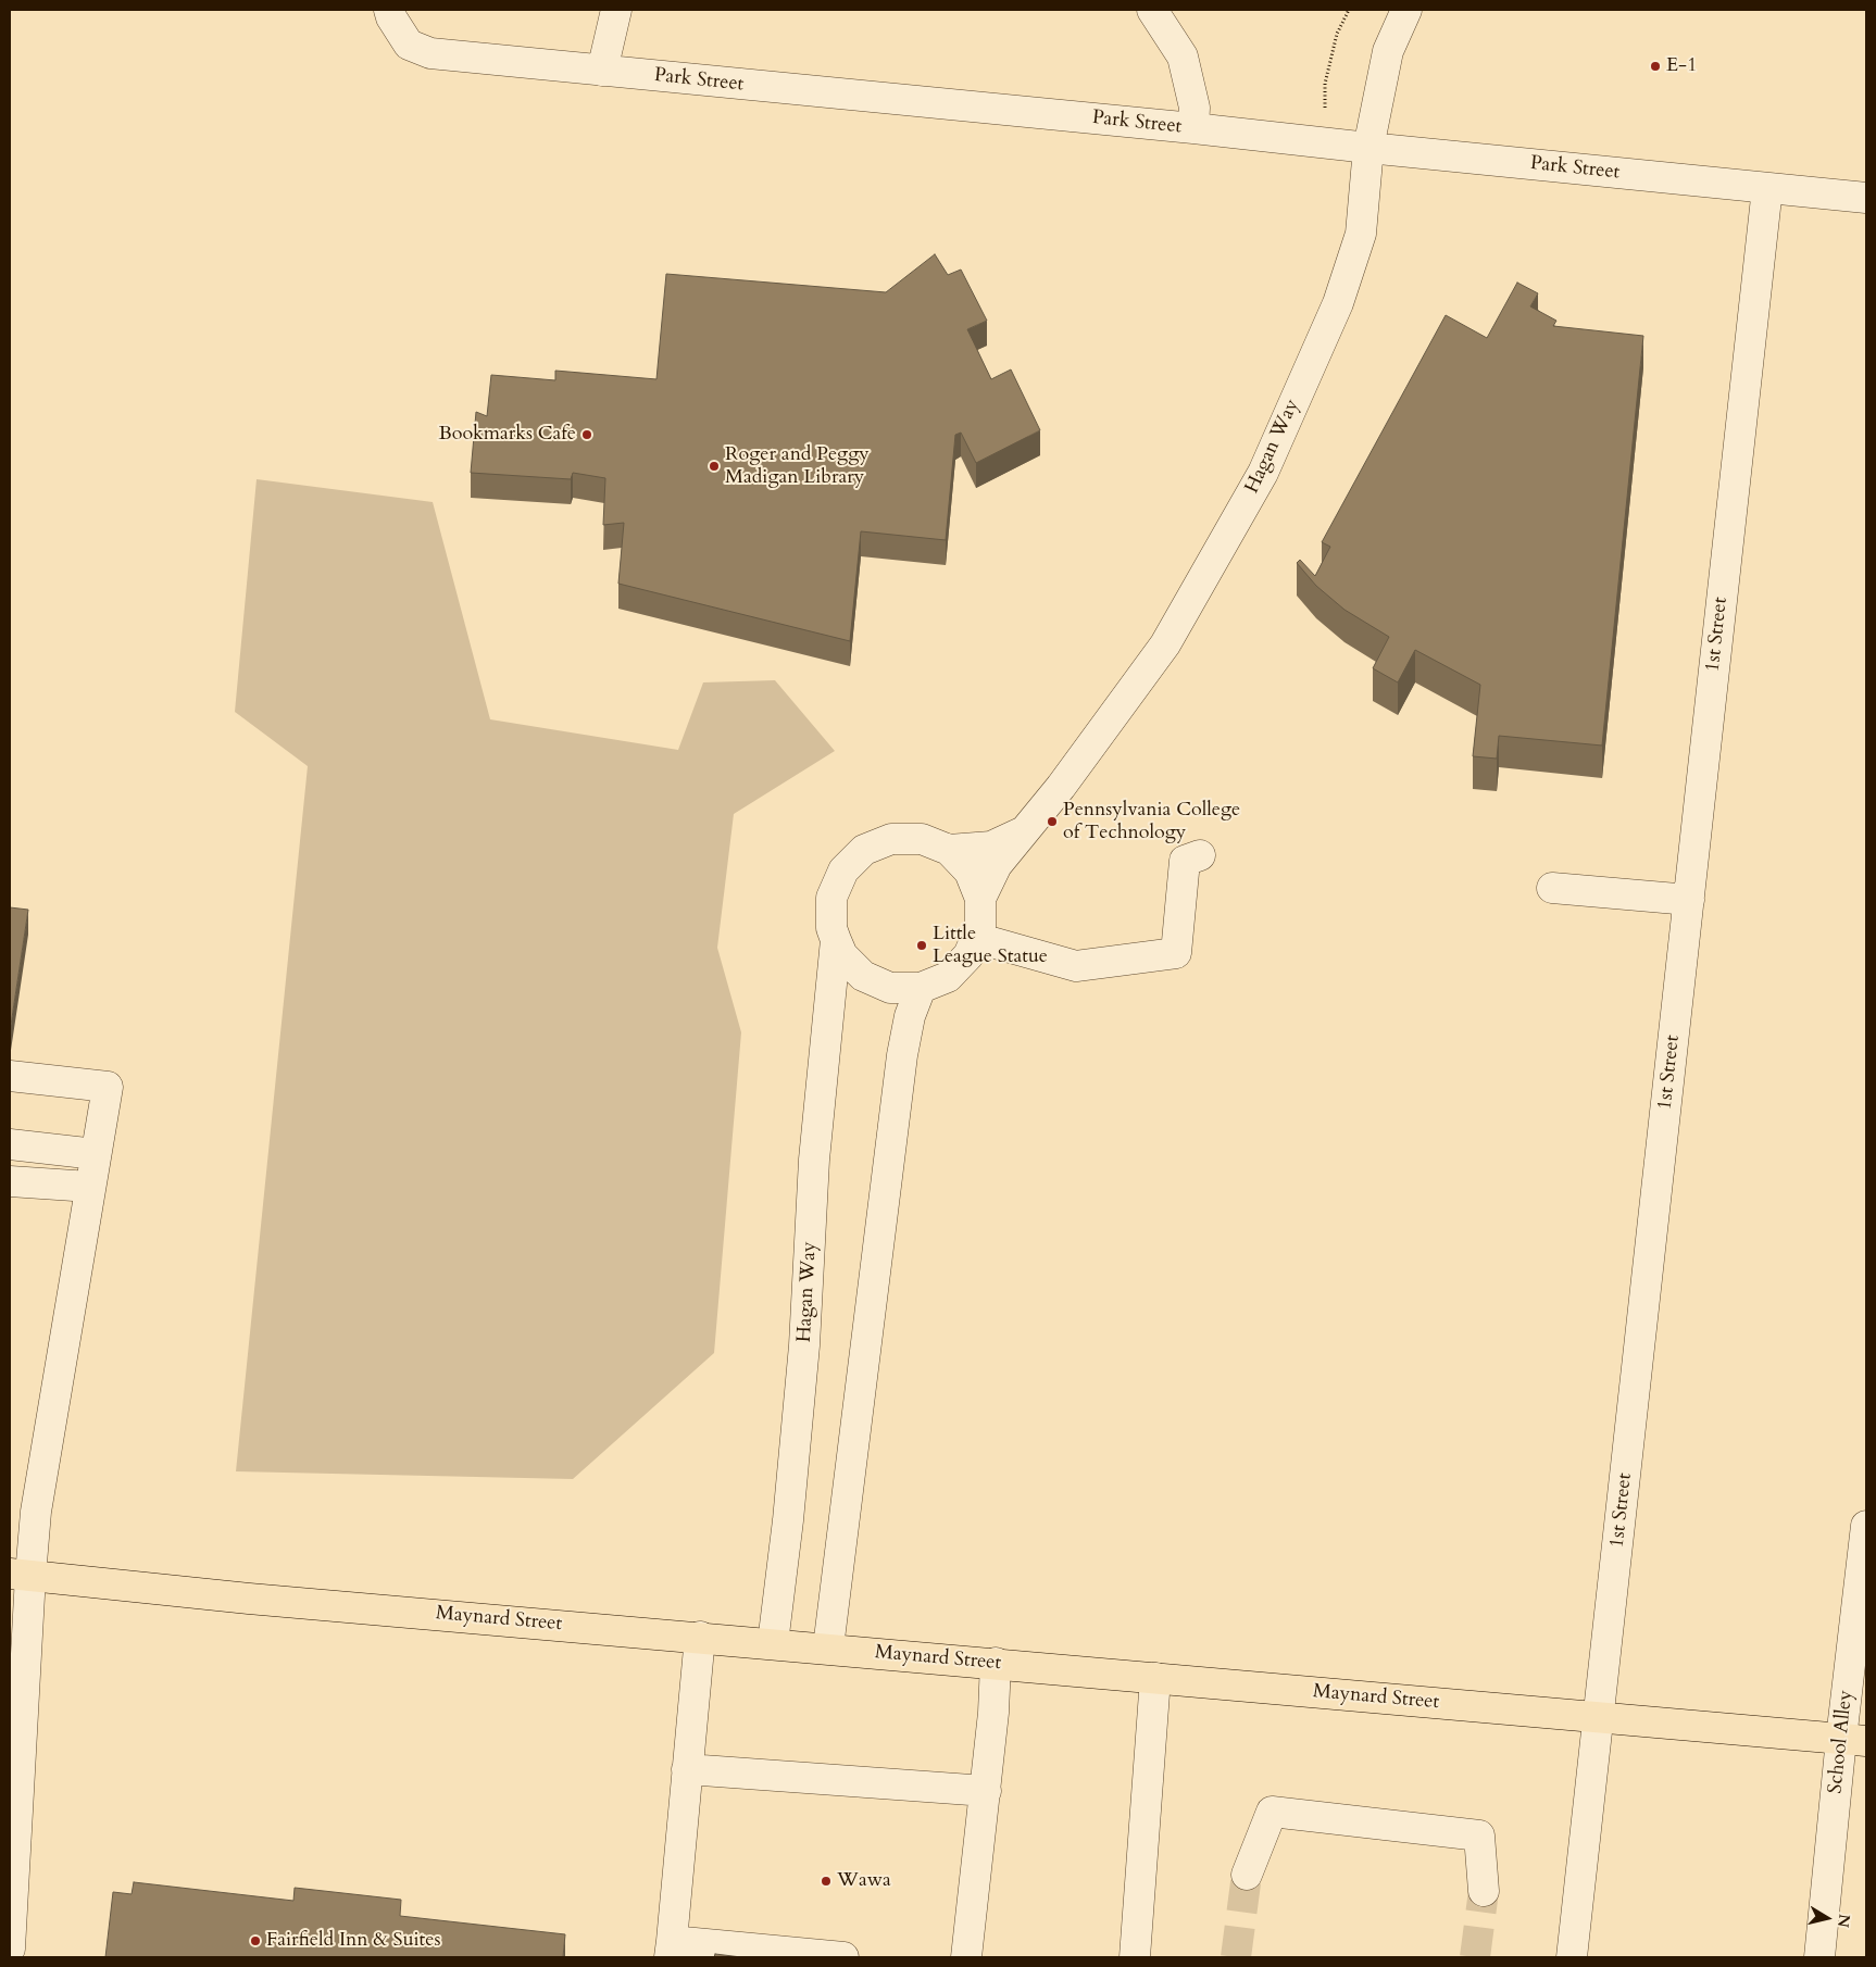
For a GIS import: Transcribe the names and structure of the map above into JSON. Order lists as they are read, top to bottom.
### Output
{
  "streets": {
    "main road": ["Maynard Street"],
    "street": [
      "Park Street",
      "Hagan Way",
      "1st Street",
      "School Alley"
    ]
  },
  "crossings": [
    ["Park Street", "Hagan Way"],
    ["Park Street", "1st Street"],
    ["Hagan Way", "Maynard Street"],
    ["1st Street", "Maynard Street"],
    ["Maynard Street", "School Alley"]
  ],
  "places": [
    "E-1",
    "Bookmarks Cafe",
    "Roger and Peggy Madigan Library",
    "Pennsylvania College of Technology",
    "Little League Statue",
    "Wawa",
    "Fairfield Inn & Suites"
  ],
  "north": "right"
}
